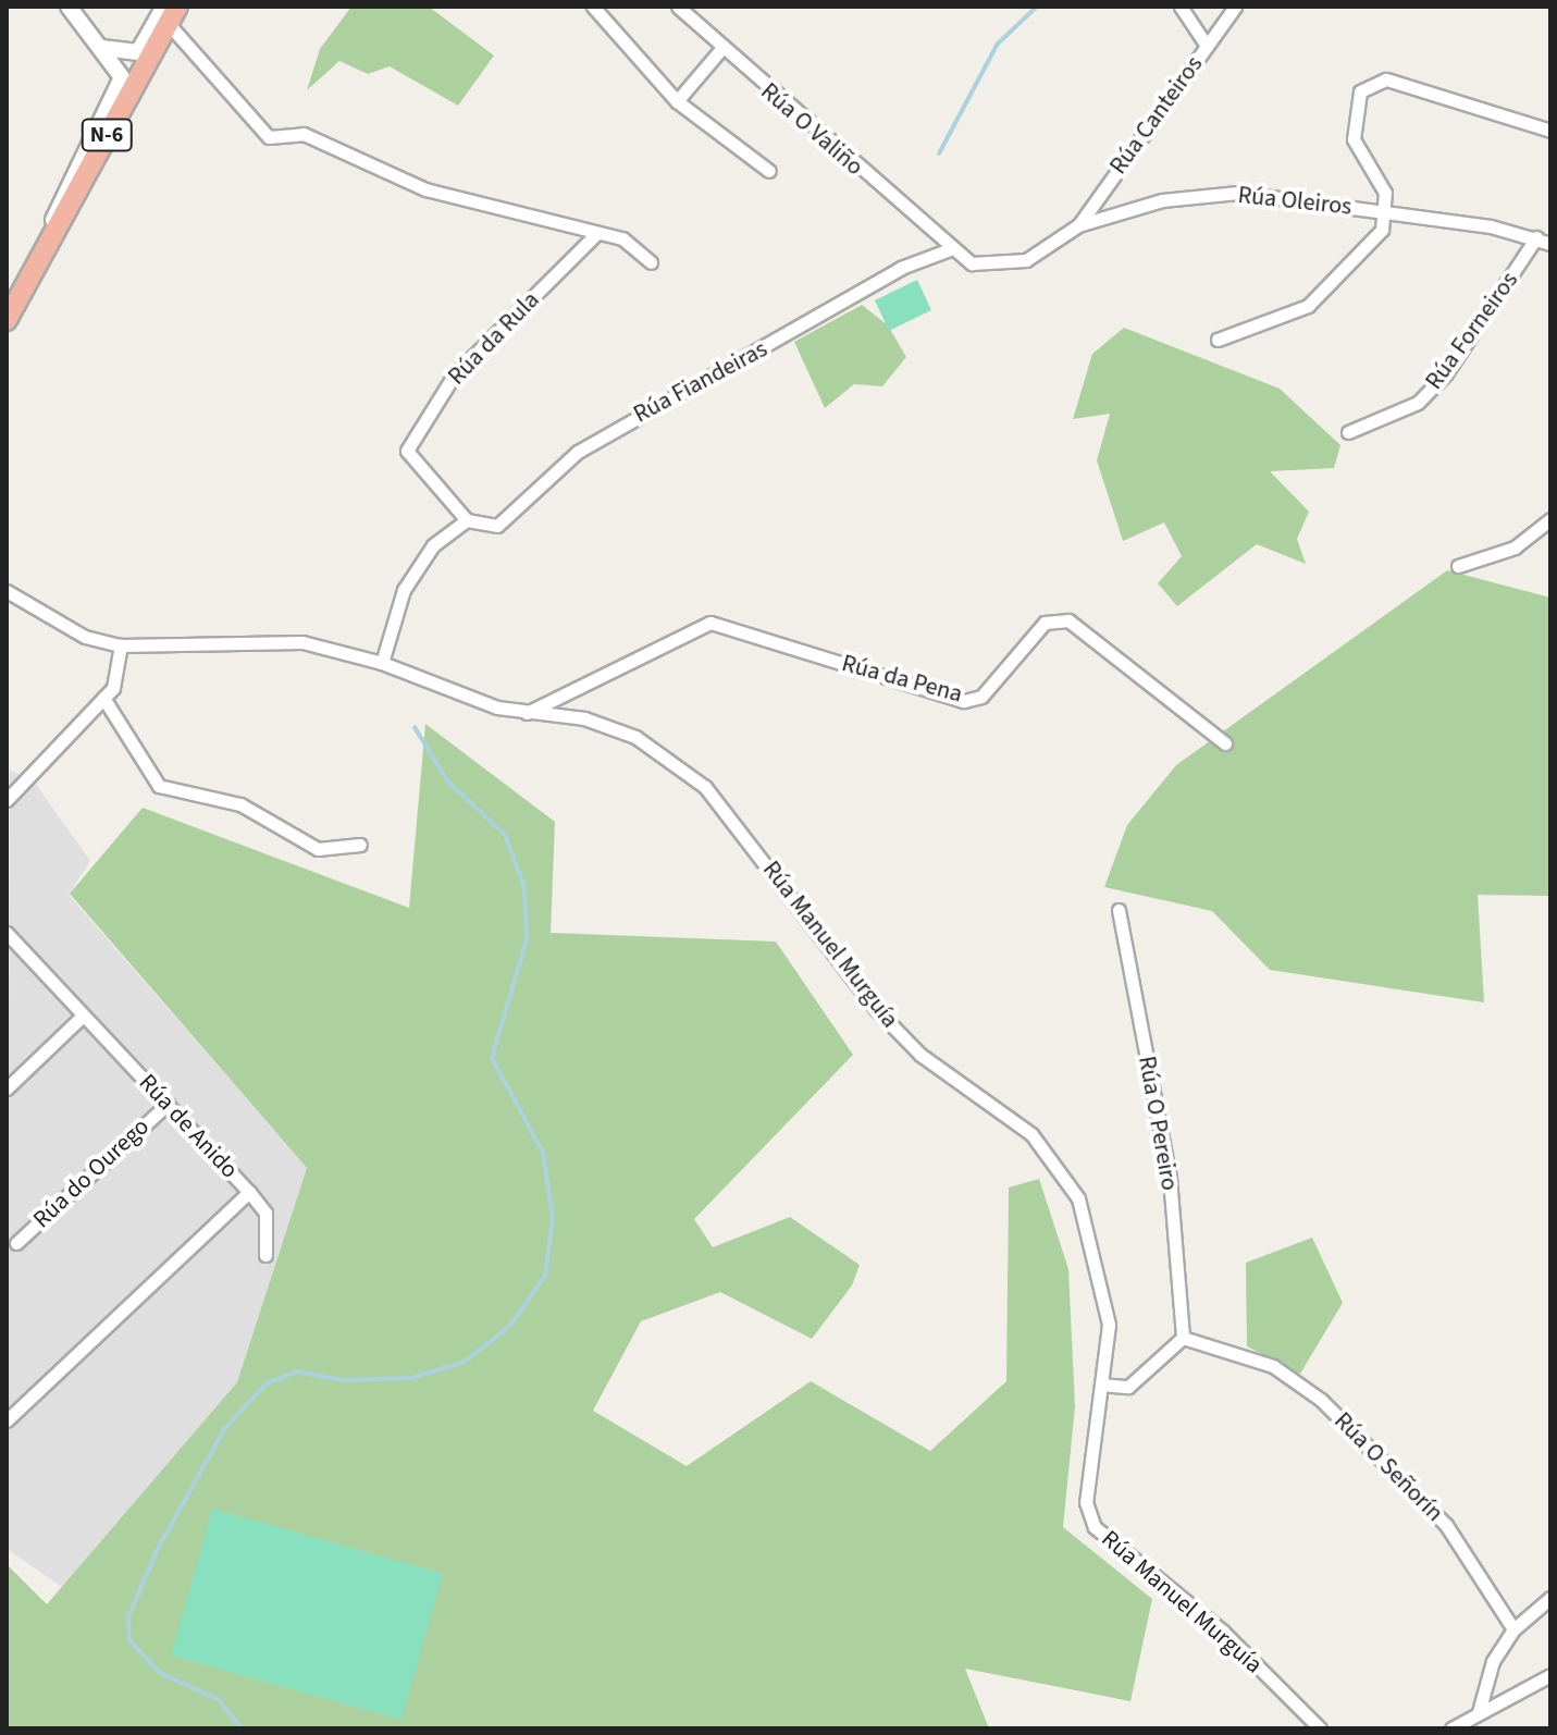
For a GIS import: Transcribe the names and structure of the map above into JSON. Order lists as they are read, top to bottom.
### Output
{
  "streets": {
    "highway": ["N-6"],
    "street": [
      "Rúa Canteiros",
      "Rúa O Valiño",
      "Rúa Oleiros",
      "Rúa Forneiros",
      "Rúa da Rula",
      "Rúa Fiandeiras",
      "Rúa da Pena",
      "Rúa Manuel Murguía",
      "Rúa O Pereiro",
      "Rúa de Anido",
      "Rúa do Ourego",
      "Rúa O Señorín"
    ]
  },
  "crossings": [
    ["Rúa Canteiros", "Rúa Oleiros"],
    ["Rúa O Valiño", "Rúa Oleiros"],
    ["Rúa O Valiño", "Rúa Fiandeiras"],
    ["Rúa Oleiros", "Rúa Forneiros"],
    ["Rúa Oleiros", "Rúa Fiandeiras"],
    ["Rúa da Rula", "Rúa Fiandeiras"],
    ["Rúa da Pena", "Rúa Manuel Murguía"],
    ["Rúa O Pereiro", "Rúa O Señorín"],
    ["Rúa de Anido", "Rúa do Ourego"]
  ]
}
